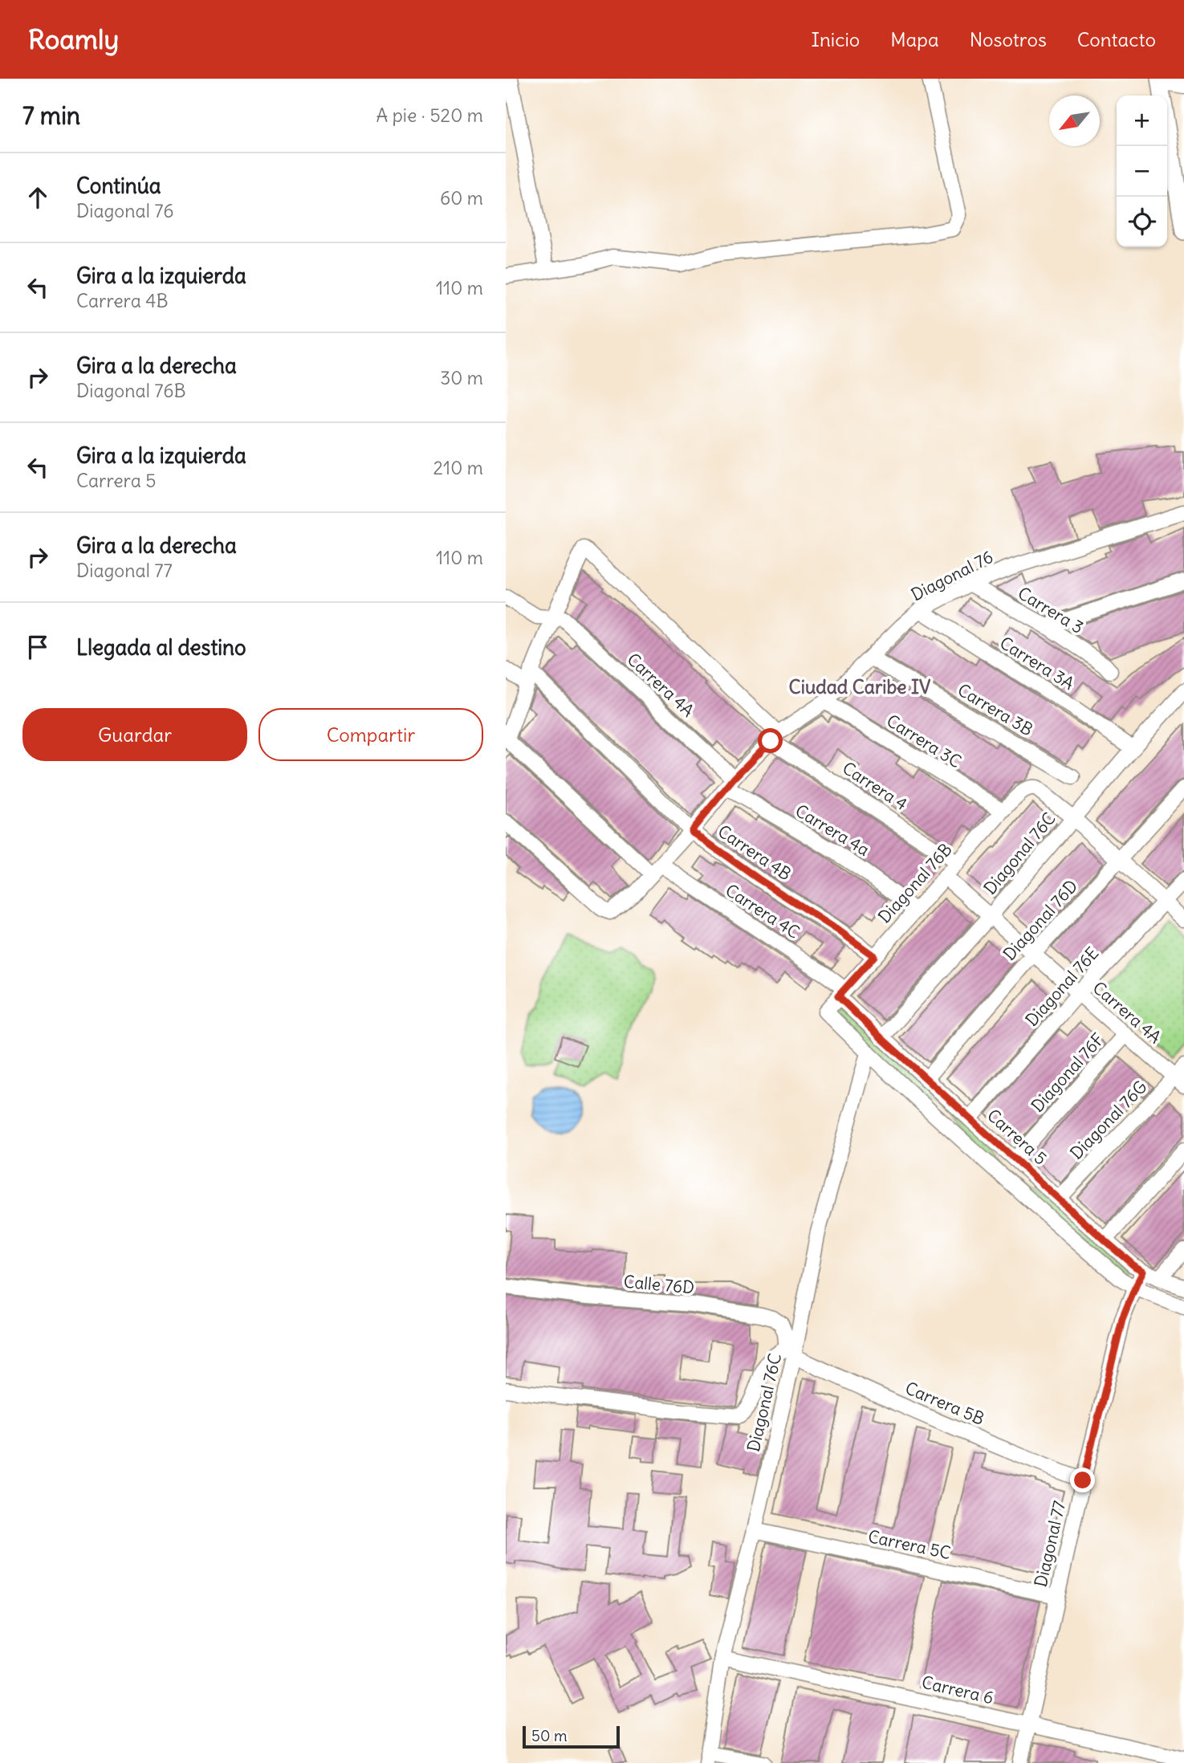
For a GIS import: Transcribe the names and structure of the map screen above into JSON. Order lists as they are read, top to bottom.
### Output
{
  "streets": {
    "street": [
      "Diagonal 76",
      "Carrera 3",
      "Carrera 3A",
      "Carrera 4A",
      "Carrera 3B",
      "Carrera 3C",
      "Carrera 4",
      "Carrera 4a",
      "Carrera 4B",
      "Diagonal 76C",
      "Diagonal 76B",
      "Carrera 4C",
      "Diagonal 76D",
      "Diagonal 76E",
      "Diagonal 76F",
      "Diagonal 76G",
      "Carrera 5",
      "Calle 76D",
      "Carrera 5B",
      "Diagonal 77",
      "Carrera 5C",
      "Carrera 6"
    ]
  },
  "crossings": [
    ["Diagonal 76", "Carrera 3"],
    ["Diagonal 76", "Carrera 3A"],
    ["Diagonal 76", "Carrera 4A"],
    ["Diagonal 76", "Carrera 3B"],
    ["Diagonal 76", "Carrera 3C"],
    ["Diagonal 76", "Carrera 4"],
    ["Diagonal 76", "Carrera 4a"],
    ["Diagonal 76", "Carrera 4B"],
    ["Diagonal 76", "Carrera 4C"],
    ["Carrera 3A", "Diagonal 76C"],
    ["Carrera 4A", "Carrera 4"],
    ["Carrera 4A", "Carrera 4a"],
    ["Carrera 4A", "Diagonal 76C"],
    ["Carrera 4A", "Diagonal 76B"],
    ["Carrera 4A", "Diagonal 76D"],
    ["Carrera 4A", "Diagonal 76E"],
    ["Carrera 4A", "Diagonal 76F"],
    ["Carrera 4A", "Diagonal 76G"],
    ["Carrera 3C", "Diagonal 76B"],
    ["Carrera 4", "Diagonal 76B"],
    ["Carrera 4a", "Diagonal 76B"],
    ["Carrera 4B", "Diagonal 76B"],
    ["Diagonal 76C", "Diagonal 76B"],
    ["Diagonal 76C", "Carrera 5"],
    ["Diagonal 76C", "Calle 76D"],
    ["Diagonal 76C", "Carrera 5B"],
    ["Diagonal 76C", "Carrera 5C"],
    ["Diagonal 76C", "Carrera 6"],
    ["Diagonal 76B", "Carrera 4C"],
    ["Diagonal 76B", "Carrera 5"],
    ["Carrera 4C", "Carrera 5"],
    ["Diagonal 76D", "Carrera 5"],
    ["Diagonal 76E", "Carrera 5"],
    ["Diagonal 76F", "Carrera 5"],
    ["Diagonal 76G", "Carrera 5"],
    ["Carrera 5", "Diagonal 77"],
    ["Calle 76D", "Carrera 5B"],
    ["Carrera 5B", "Diagonal 77"],
    ["Diagonal 77", "Carrera 5C"],
    ["Diagonal 77", "Carrera 6"]
  ],
  "districts": ["Ciudad Caribe IV"],
  "scale_bar": "50 m",
  "north": "bottom left",
  "page": {
    "header": "Roamly",
    "nav": [
      "Inicio",
      "Mapa",
      "Nosotros",
      "Contacto"
    ],
    "heading": ["7 min", "A pie · 520 m"],
    "map_buttons": ["+", "−"],
    "list": [
      ["Continúa", "Diagonal 76", "60 m"],
      ["Gira a la izquierda", "Carrera 4B", "110 m"],
      ["Gira a la derecha", "Diagonal 76B", "30 m"],
      ["Gira a la izquierda", "Carrera 5", "210 m"],
      ["Gira a la derecha", "Diagonal 77", "110 m"],
      "Llegada al destino"
    ],
    "buttons": ["Guardar", "Compartir"],
    "scale": "50 m"
  }
}
